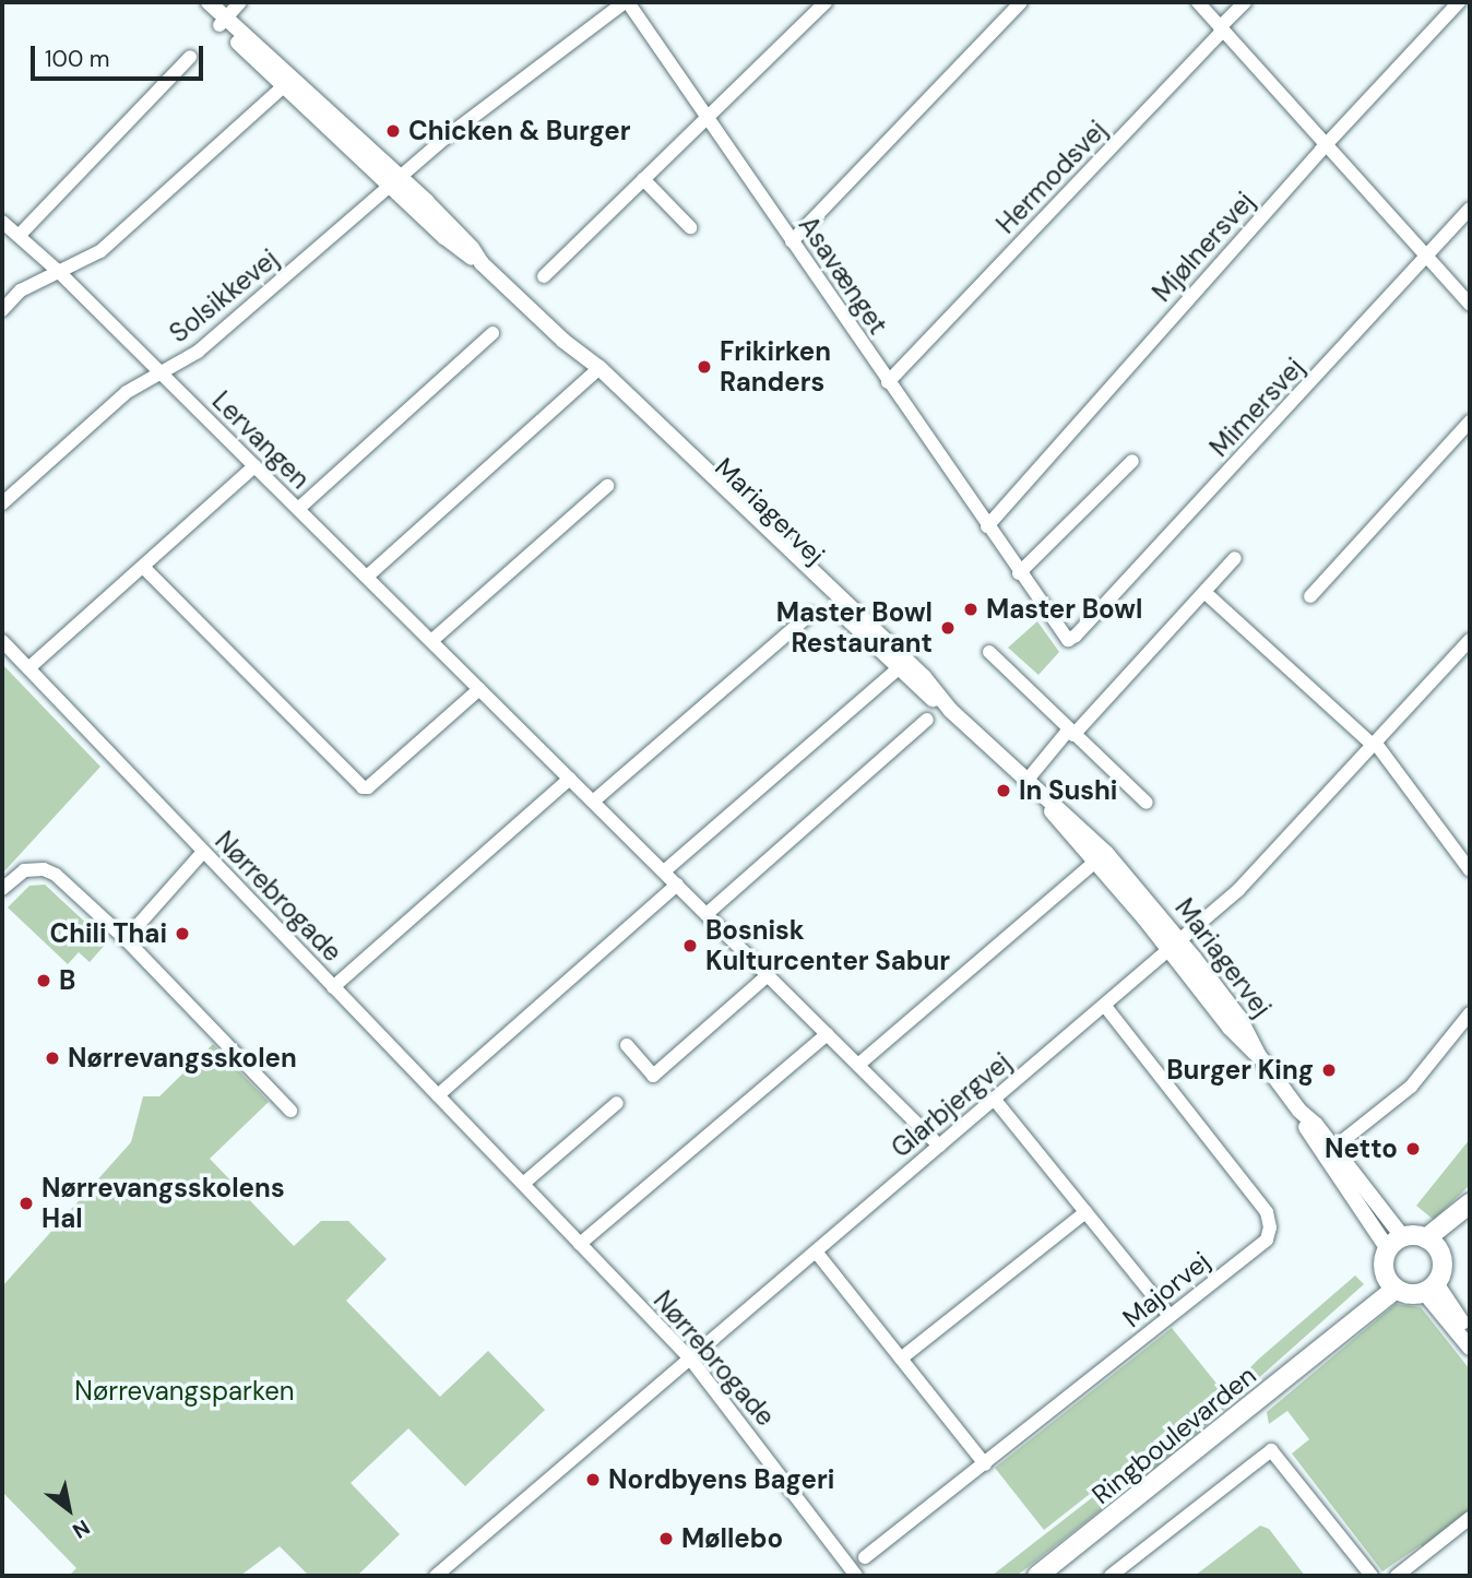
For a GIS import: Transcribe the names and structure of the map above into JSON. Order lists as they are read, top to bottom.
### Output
{
  "streets": {
    "main road": ["Ringboulevarden"],
    "street": [
      "Hermodsvej",
      "Mjølnersvej",
      "Asavænget",
      "Solsikkevej",
      "Mimersvej",
      "Lervangen",
      "Mariagervej",
      "Nørrebrogade",
      "Glarbjergvej",
      "Majorvej"
    ]
  },
  "crossings": [
    ["Hermodsvej", "Asavænget"],
    ["Mjølnersvej", "Asavænget"],
    ["Asavænget", "Solsikkevej"],
    ["Asavænget", "Mimersvej"],
    ["Solsikkevej", "Lervangen"],
    ["Solsikkevej", "Mariagervej"],
    ["Lervangen", "Glarbjergvej"],
    ["Mariagervej", "Glarbjergvej"],
    ["Mariagervej", "Ringboulevarden"],
    ["Nørrebrogade", "Glarbjergvej"],
    ["Glarbjergvej", "Majorvej"]
  ],
  "parks": ["Nørrevangsparken"],
  "places": [
    "Chicken & Burger",
    "Frikirken Randers",
    "Master Bowl",
    "Master Bowl Restaurant",
    "In Sushi",
    "Chili Thai",
    "Bosnisk Kulturcenter Sabur",
    "B",
    "Nørrevangsskolen",
    "Burger King",
    "Netto",
    "Nørrevangsskolens Hal",
    "Nordbyens Bageri",
    "Møllebo"
  ],
  "scale_bar": "100 m",
  "north": "bottom right"
}
